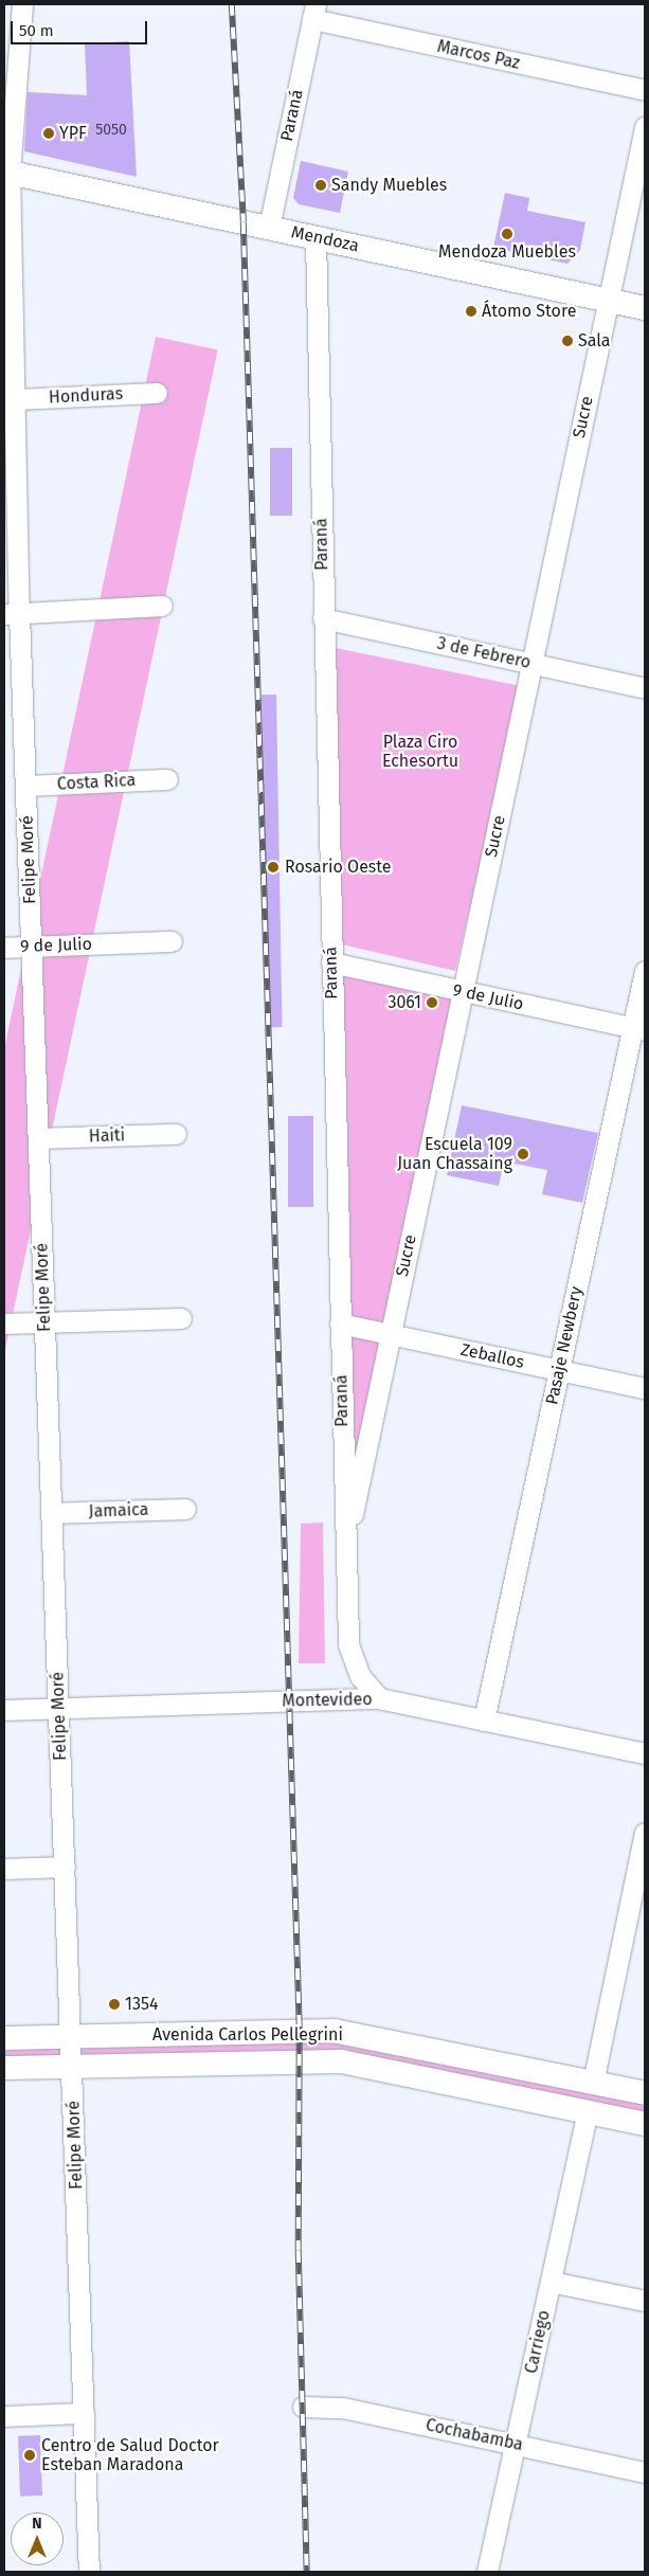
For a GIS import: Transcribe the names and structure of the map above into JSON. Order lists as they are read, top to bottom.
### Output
{
  "streets": {
    "main road": ["Mendoza", "Avenida Carlos Pellegrini"],
    "street": [
      "Marcos Paz",
      "Paraná",
      "Honduras",
      "Sucre",
      "3 de Febrero",
      "Costa Rica",
      "Felipe Moré",
      "9 de Julio",
      "Haiti",
      "Pasaje Newbery",
      "Zeballos",
      "Jamaica",
      "Montevideo",
      "Carriego",
      "Cochabamba"
    ]
  },
  "crossings": [
    ["Marcos Paz", "Paraná"],
    ["Paraná", "Mendoza"],
    ["Paraná", "Sucre"],
    ["Paraná", "3 de Febrero"],
    ["Paraná", "9 de Julio"],
    ["Paraná", "Zeballos"],
    ["Paraná", "Montevideo"],
    ["Mendoza", "Sucre"],
    ["Mendoza", "Felipe Moré"],
    ["Honduras", "Felipe Moré"],
    ["Sucre", "3 de Febrero"],
    ["Sucre", "9 de Julio"],
    ["Sucre", "Zeballos"],
    ["Costa Rica", "Felipe Moré"],
    ["Felipe Moré", "9 de Julio"],
    ["Felipe Moré", "Haiti"],
    ["Felipe Moré", "Jamaica"],
    ["Felipe Moré", "Montevideo"],
    ["Felipe Moré", "Avenida Carlos Pellegrini"],
    ["9 de Julio", "Pasaje Newbery"],
    ["Pasaje Newbery", "Zeballos"],
    ["Pasaje Newbery", "Montevideo"],
    ["Avenida Carlos Pellegrini", "Carriego"],
    ["Carriego", "Cochabamba"]
  ],
  "parks": ["Plaza Ciro Echesortu"],
  "places": [
    "YPF",
    "Sandy Muebles",
    "Mendoza Muebles",
    "Átomo Store",
    "Sala",
    "Rosario Oeste",
    "3061",
    "Escuela 109 Juan Chassaing",
    "1354",
    "Centro de Salud Doctor Esteban Maradona"
  ],
  "house_numbers": ["5050"],
  "scale_bar": "50 m",
  "north": "top"
}
